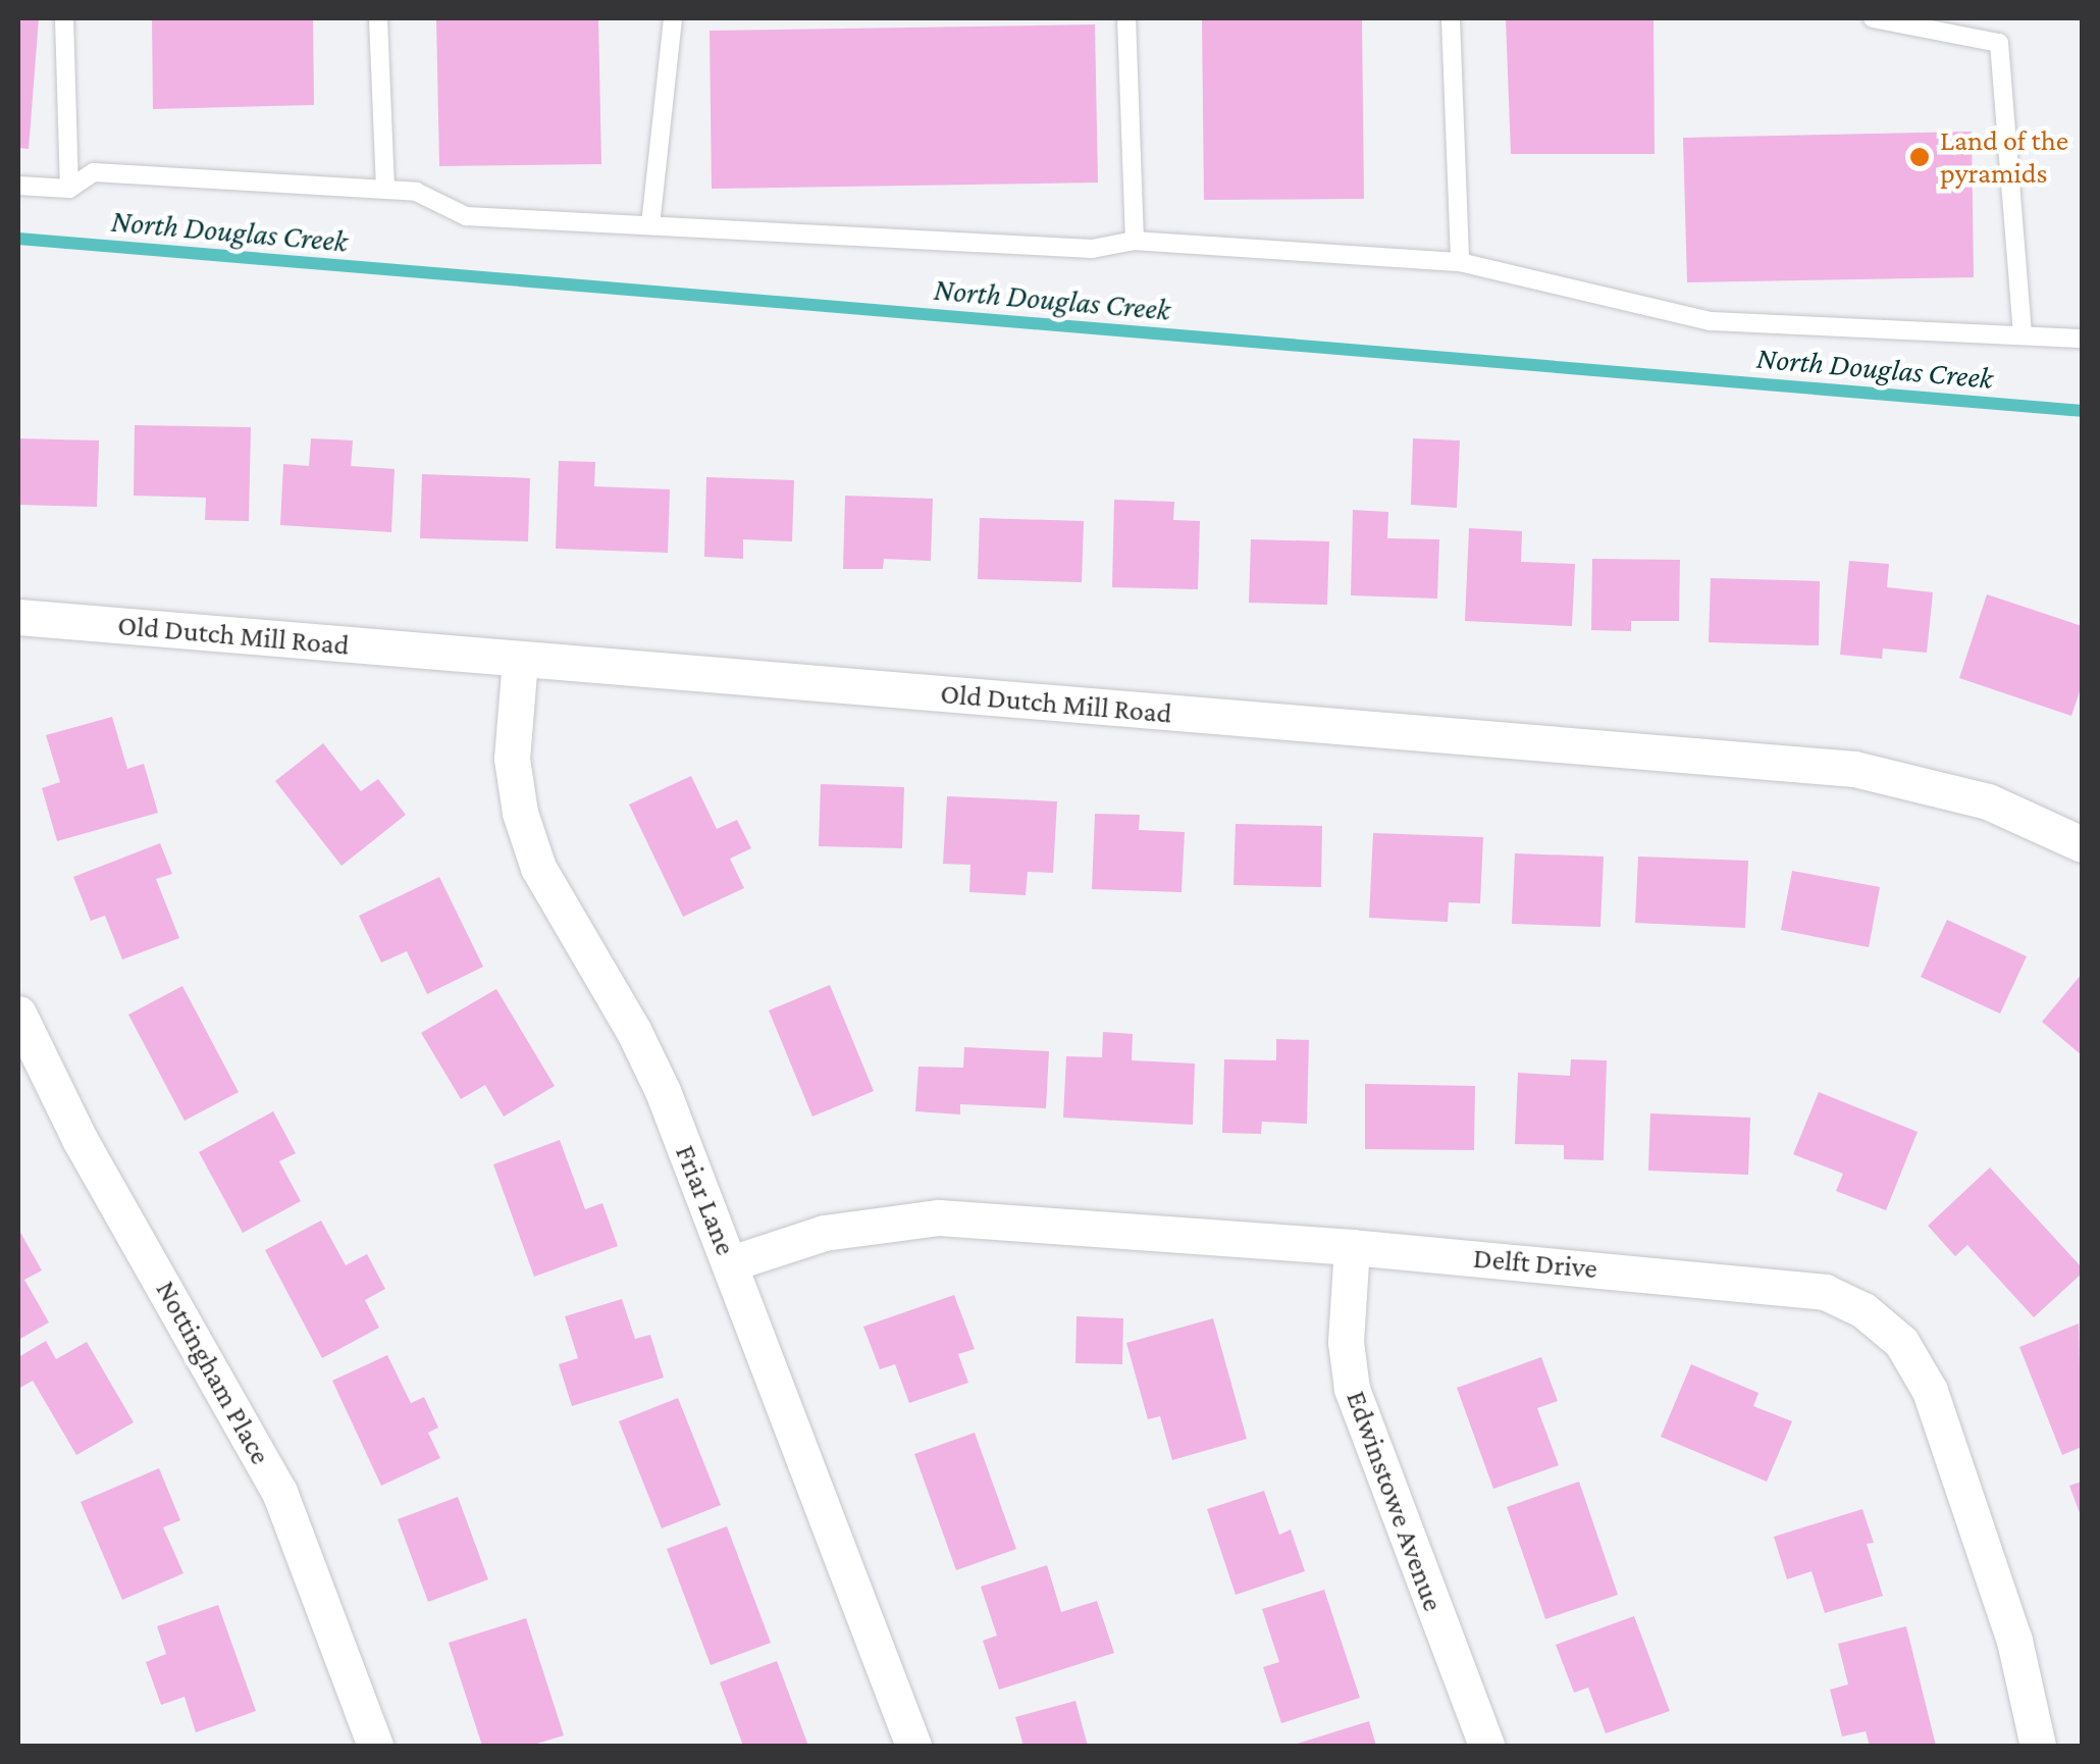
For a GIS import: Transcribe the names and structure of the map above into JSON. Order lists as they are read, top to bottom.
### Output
{
  "streets": {
    "street": [
      "Old Dutch Mill Road",
      "Friar Lane",
      "Delft Drive",
      "Nottingham Place",
      "Edwinstowe Avenue"
    ]
  },
  "crossings": [
    ["Old Dutch Mill Road", "Friar Lane"],
    ["Friar Lane", "Delft Drive"],
    ["Delft Drive", "Edwinstowe Avenue"]
  ],
  "water": ["North Douglas Creek"],
  "places": ["Land of the pyramids"]
}
